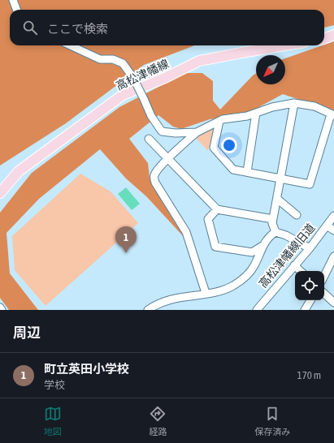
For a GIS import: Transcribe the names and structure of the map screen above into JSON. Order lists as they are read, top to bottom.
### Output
{
  "streets": {
    "main road": ["高松津幡線"],
    "street": ["高松津幡線旧道"]
  },
  "north": "bottom left",
  "page": {
    "search": "ここで検索",
    "pins": "1",
    "heading": "周辺",
    "list": [
      {
        "mark": "1",
        "name": "町立英田小学校",
        "note": "学校",
        "value": "170 m"
      }
    ],
    "nav": ["地図", "経路", "保存済み"]
  }
}
